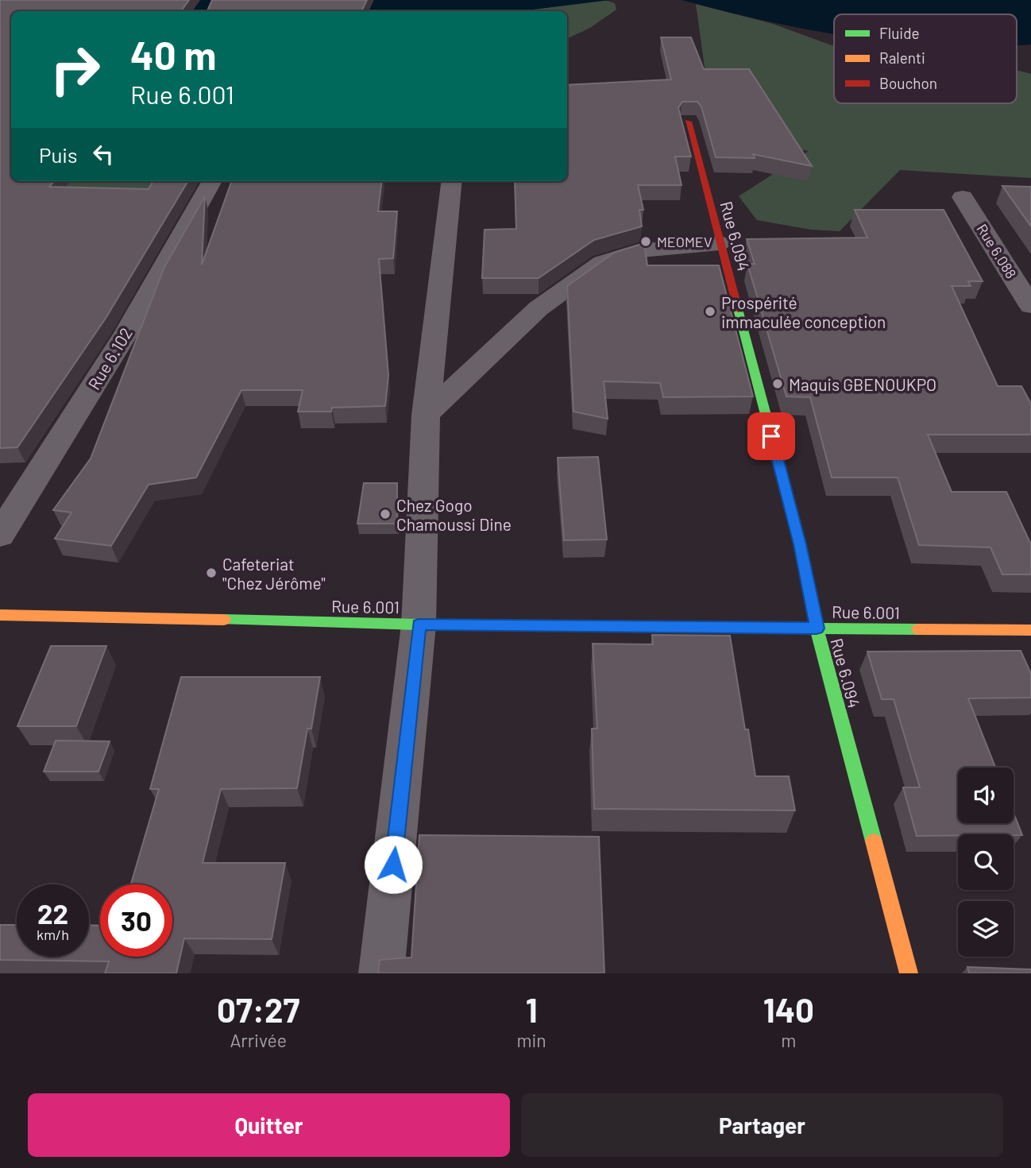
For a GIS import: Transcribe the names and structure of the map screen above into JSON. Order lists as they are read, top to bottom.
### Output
{
  "streets": {
    "street": [
      "Rue 6.094",
      "Rue 6.088",
      "Rue 6.102",
      "Rue 6.001"
    ]
  },
  "crossings": [
    ["Rue 6.094", "Rue 6.001"]
  ],
  "places": [
    "MEOMEV",
    "Prospérité immaculée conception",
    "Maquis GBENOUKPO",
    "Chez Gogo Chamoussi Dine",
    "Cafeteriat \"Chez Jérôme\""
  ],
  "legend": ["Fluide", "Ralenti", "Bouchon"],
  "page": {
    "turn": ["40 m", "Rue 6.001"],
    "then": "Puis",
    "speed": "22 km/h",
    "limit": "30",
    "eta": [
      "07:27",
      "Arrivée",
      "1",
      "min",
      "140",
      "m"
    ],
    "buttons": ["Quitter", "Partager"]
  }
}
